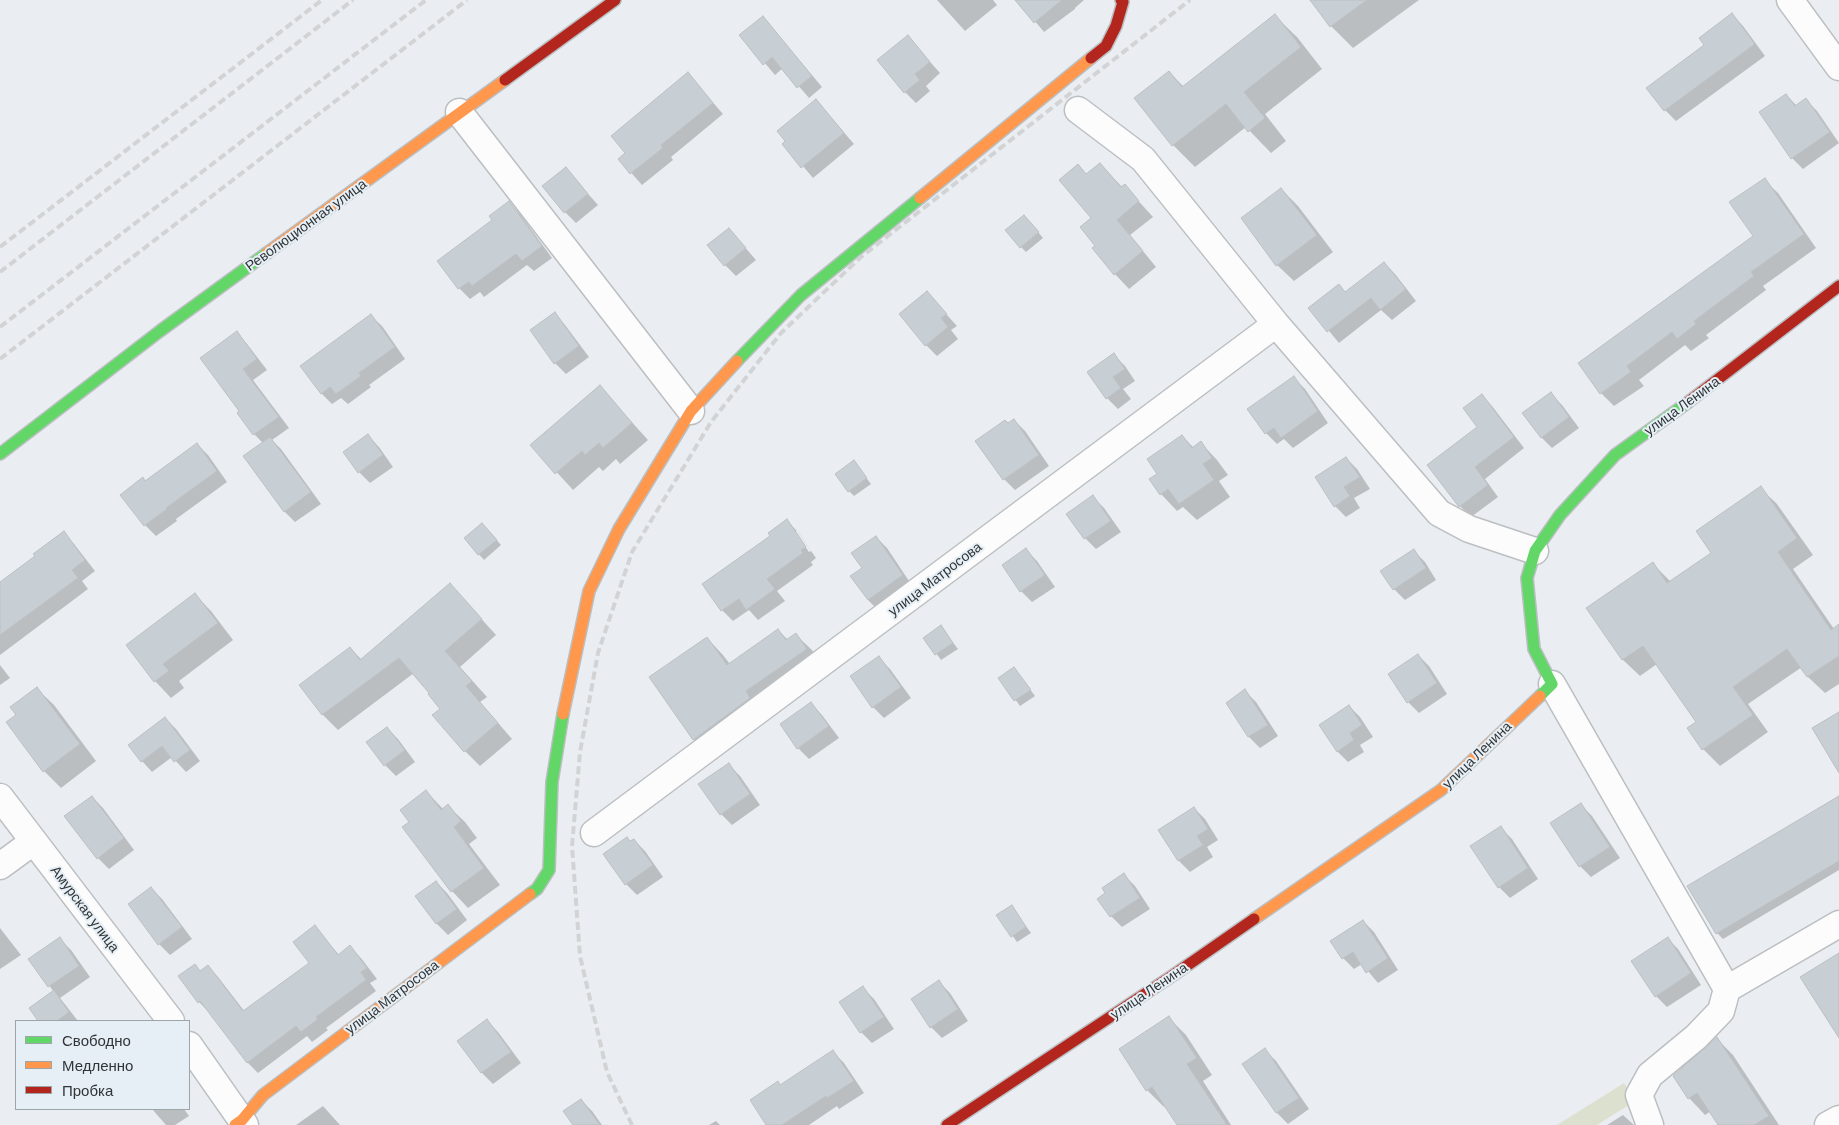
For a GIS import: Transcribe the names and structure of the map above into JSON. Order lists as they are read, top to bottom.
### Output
{
  "streets": {
    "street": [
      "Революционная улица",
      "улица Ленина",
      "улица Матросова",
      "Амурская улица"
    ]
  },
  "legend": ["Свободно", "Медленно", "Пробка"]
}
